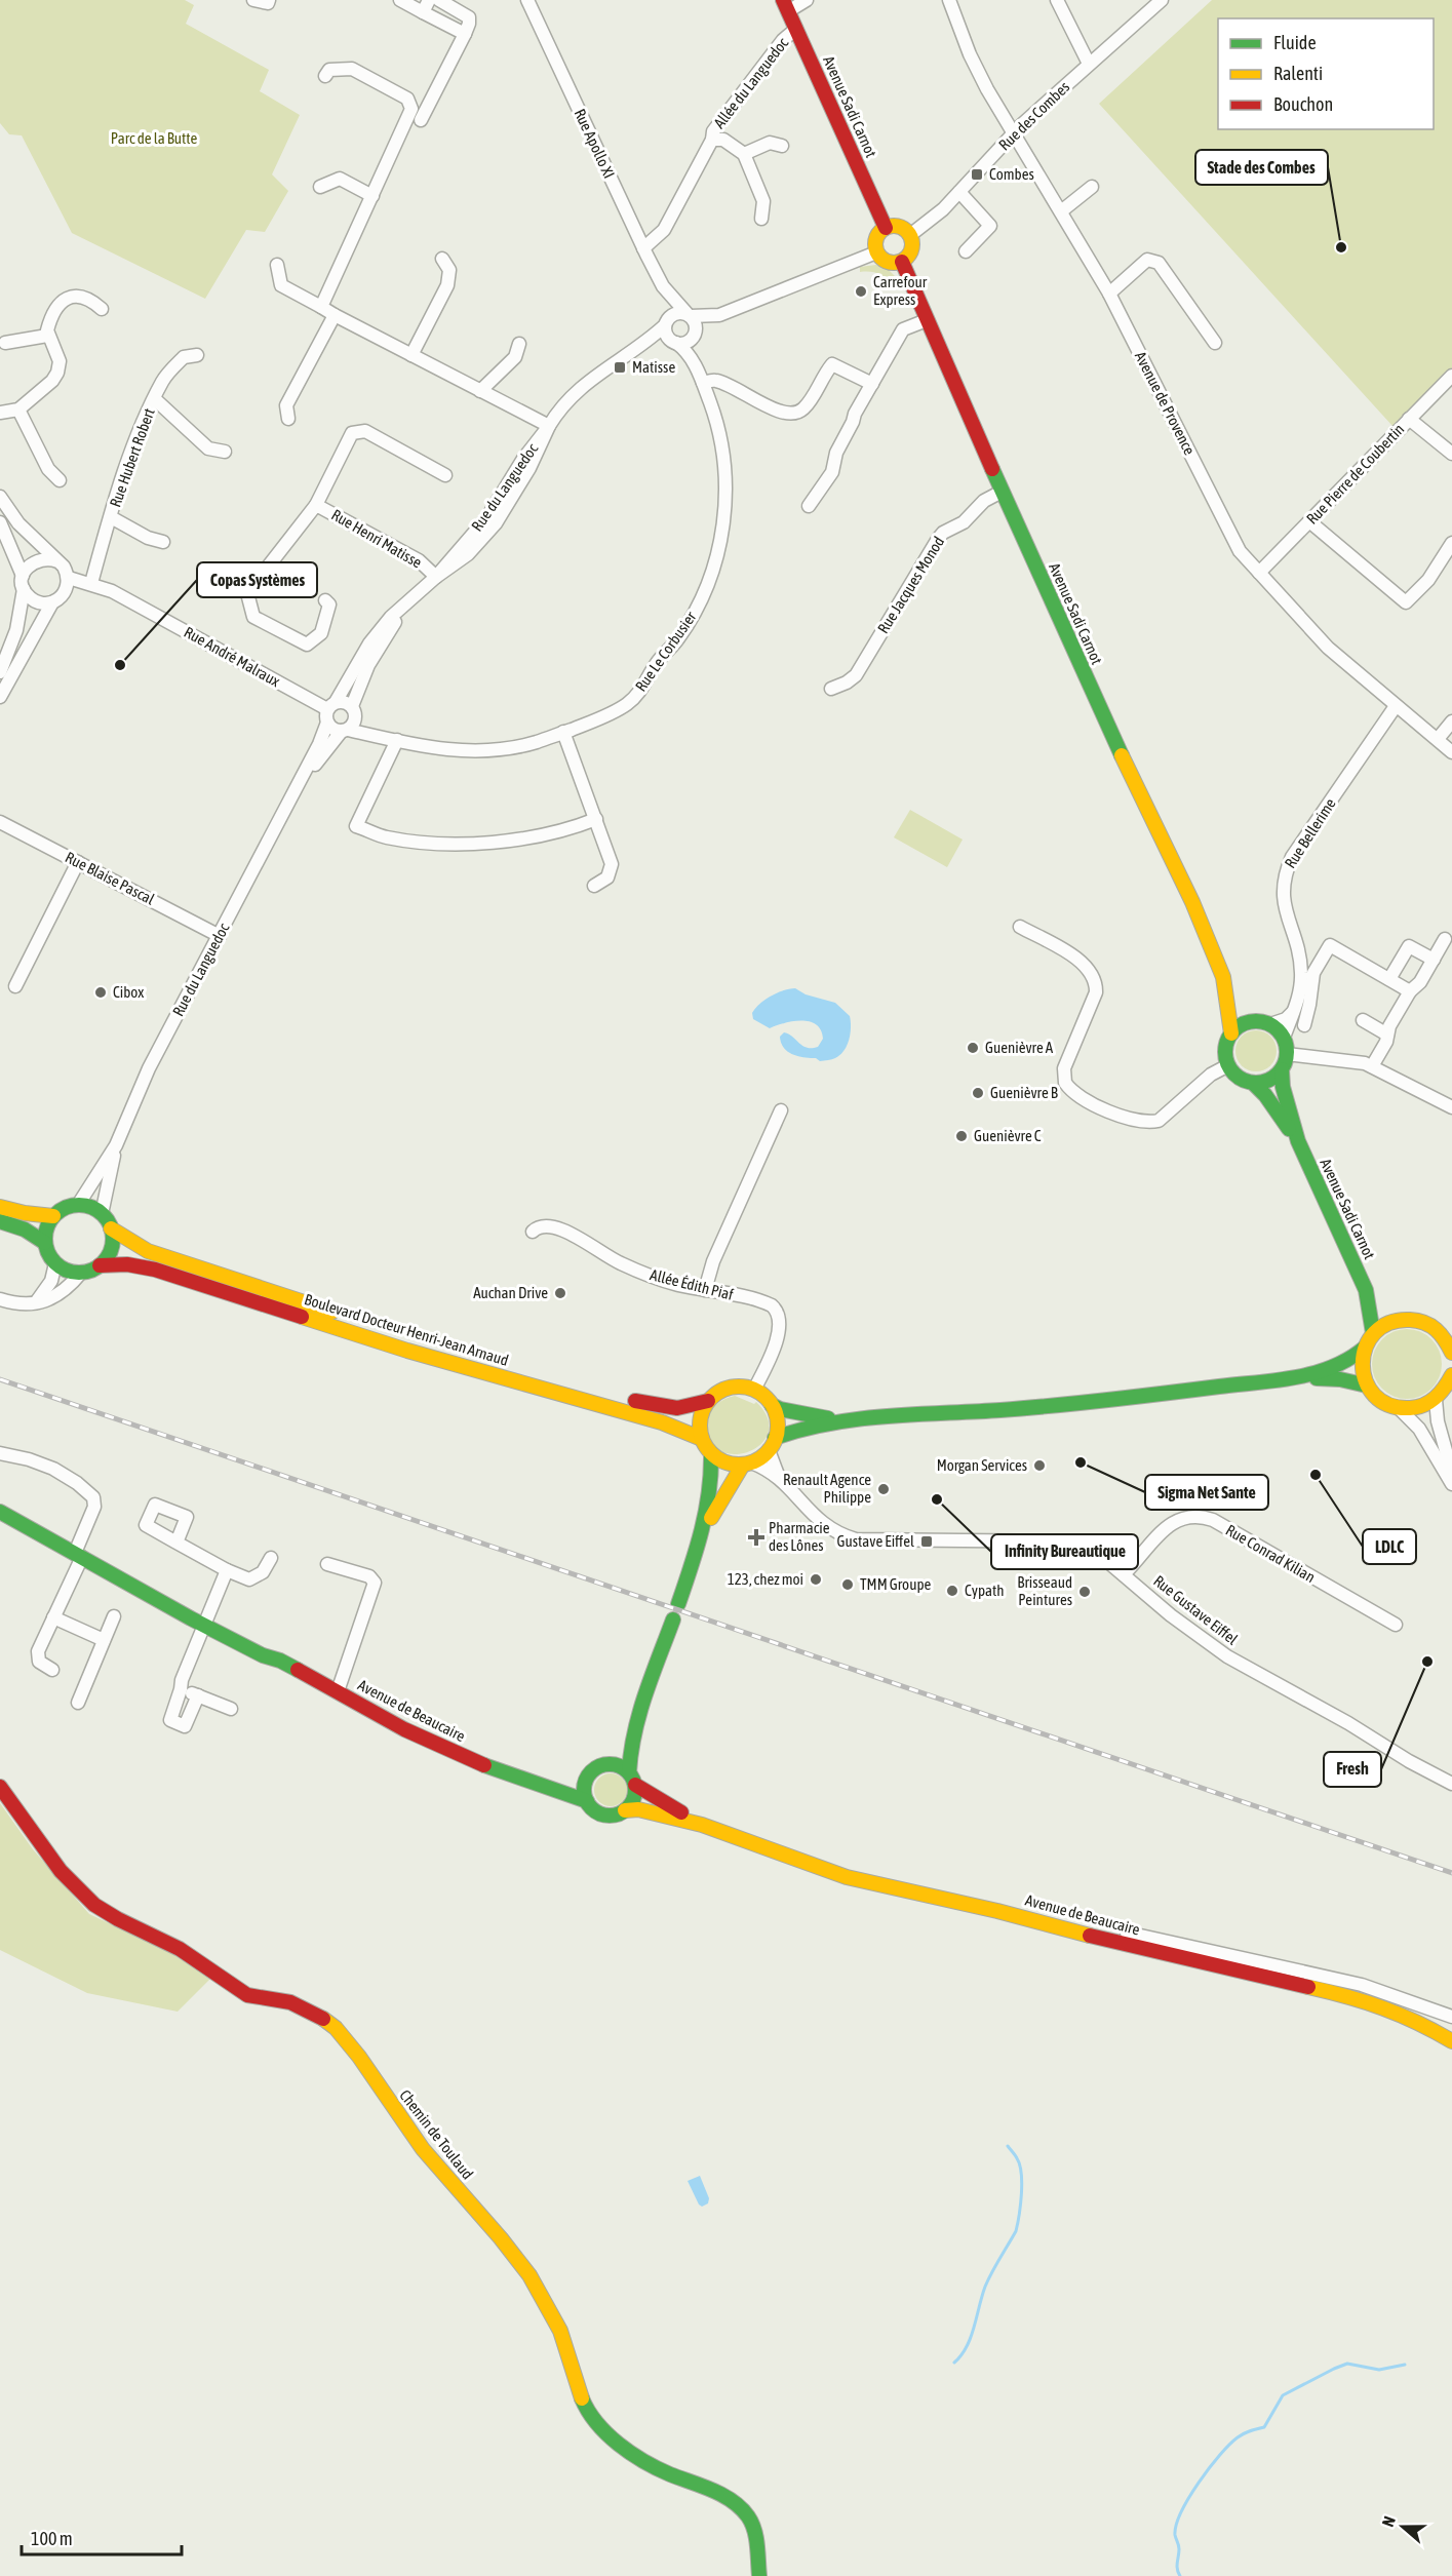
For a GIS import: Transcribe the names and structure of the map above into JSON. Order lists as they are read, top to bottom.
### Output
{
  "streets": {
    "main road": [
      "Avenue Sadi Carnot",
      "Boulevard Docteur Henri-Jean Arnaud",
      "Avenue de Beaucaire",
      "Chemin de Toulaud"
    ],
    "street": [
      "Allée du Languedoc",
      "Rue des Combes",
      "Rue Apollo XI",
      "Avenue de Provence",
      "Rue Hubert Robert",
      "Rue Pierre de Coubertin",
      "Rue du Languedoc",
      "Rue Henri Matisse",
      "Rue Jacques Monod",
      "Rue Le Corbusier",
      "Rue André Malraux",
      "Rue Bellerime",
      "Rue Blaise Pascal",
      "Allée Édith Piaf",
      "Rue Conrad Kilian",
      "Rue Gustave Eiffel"
    ]
  },
  "crossings": [
    ["Allée du Languedoc", "Avenue Sadi Carnot"],
    ["Allée du Languedoc", "Rue Apollo XI"],
    ["Avenue Sadi Carnot", "Rue des Combes"],
    ["Avenue Sadi Carnot", "Rue Jacques Monod"],
    ["Avenue Sadi Carnot", "Rue Bellerime"],
    ["Rue des Combes", "Avenue de Provence"],
    ["Rue Apollo XI", "Rue du Languedoc"],
    ["Rue Apollo XI", "Rue Le Corbusier"],
    ["Avenue de Provence", "Rue Pierre de Coubertin"],
    ["Avenue de Provence", "Rue Bellerime"],
    ["Rue Hubert Robert", "Rue André Malraux"],
    ["Rue du Languedoc", "Rue Henri Matisse"],
    ["Rue du Languedoc", "Rue Le Corbusier"],
    ["Rue du Languedoc", "Rue André Malraux"],
    ["Rue du Languedoc", "Rue Blaise Pascal"],
    ["Rue du Languedoc", "Boulevard Docteur Henri-Jean Arnaud"],
    ["Rue Le Corbusier", "Rue André Malraux"],
    ["Allée Édith Piaf", "Boulevard Docteur Henri-Jean Arnaud"],
    ["Allée Édith Piaf", "Rue Gustave Eiffel"],
    ["Boulevard Docteur Henri-Jean Arnaud", "Rue Gustave Eiffel"],
    ["Rue Conrad Kilian", "Rue Gustave Eiffel"]
  ],
  "parks": ["Parc de la Butte"],
  "places": {
    "transit": ["Combes", "Matisse", "Gustave Eiffel"],
    "other": [
      "Stade des Combes",
      "Carrefour Express",
      "Copas Systèmes",
      "Cibox",
      "Guenièvre A",
      "Guenièvre B",
      "Guenièvre C",
      "Auchan Drive",
      "Sigma Net Sante",
      "Morgan Services",
      "LDLC",
      "Renault Agence Philippe",
      "Infinity Bureautique",
      "123, chez moi",
      "TMM Groupe",
      "Cypath",
      "Brisseaud Peintures",
      "Fresh"
    ],
    "health": ["Pharmacie des Lônes"]
  },
  "legend": ["Fluide", "Ralenti", "Bouchon"],
  "scale_bar": "100 m",
  "north": "left"
}
